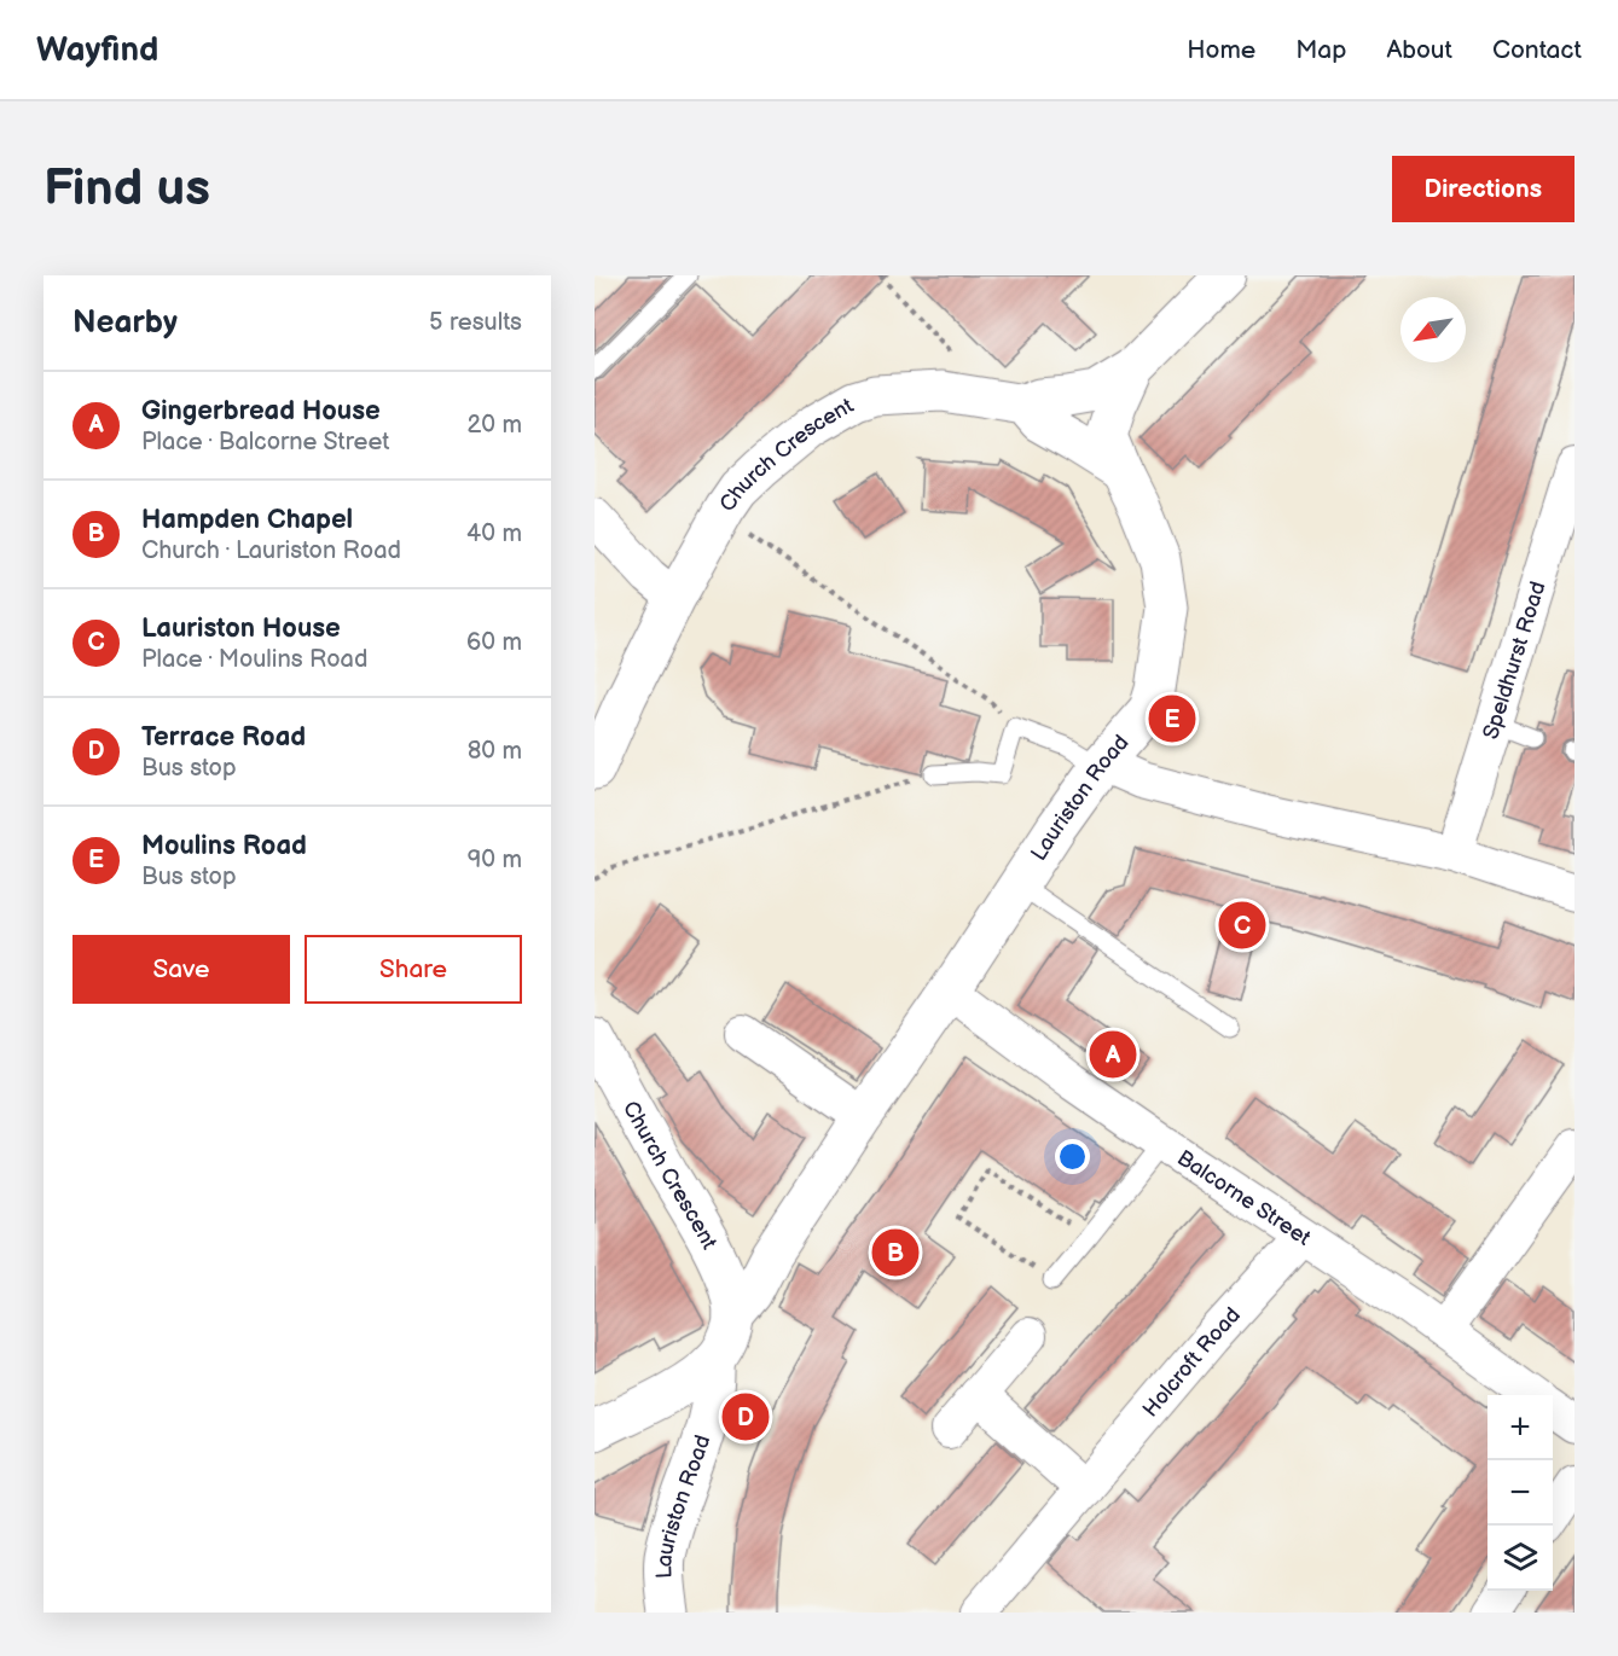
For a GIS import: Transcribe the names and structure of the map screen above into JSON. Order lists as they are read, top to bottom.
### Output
{
  "streets": {
    "street": [
      "Church Crescent",
      "Speldhurst Road",
      "Lauriston Road",
      "Balcorne Street",
      "Holcroft Road"
    ]
  },
  "crossings": [
    ["Church Crescent", "Lauriston Road"],
    ["Lauriston Road", "Balcorne Street"],
    ["Balcorne Street", "Holcroft Road"]
  ],
  "north": "bottom left",
  "page": {
    "header": "Wayfind",
    "nav": [
      "Home",
      "Map",
      "About",
      "Contact"
    ],
    "buttons": [
      "Directions",
      ["Save", "Share"]
    ],
    "title": "Find us",
    "heading": ["Nearby", "5 results"],
    "list": [
      {
        "mark": "A",
        "name": "Gingerbread House",
        "note": "Place · Balcorne Street",
        "value": "20 m"
      },
      {
        "mark": "B",
        "name": "Hampden Chapel",
        "note": "Church · Lauriston Road",
        "value": "40 m"
      },
      {
        "mark": "C",
        "name": "Lauriston House",
        "note": "Place · Moulins Road",
        "value": "60 m"
      },
      {
        "mark": "D",
        "name": "Terrace Road",
        "note": "Bus stop",
        "value": "80 m"
      },
      {
        "mark": "E",
        "name": "Moulins Road",
        "note": "Bus stop",
        "value": "90 m"
      }
    ],
    "pins": [
      "E",
      "C",
      "A",
      "B",
      "D"
    ],
    "map_buttons": ["+", "−"]
  }
}
